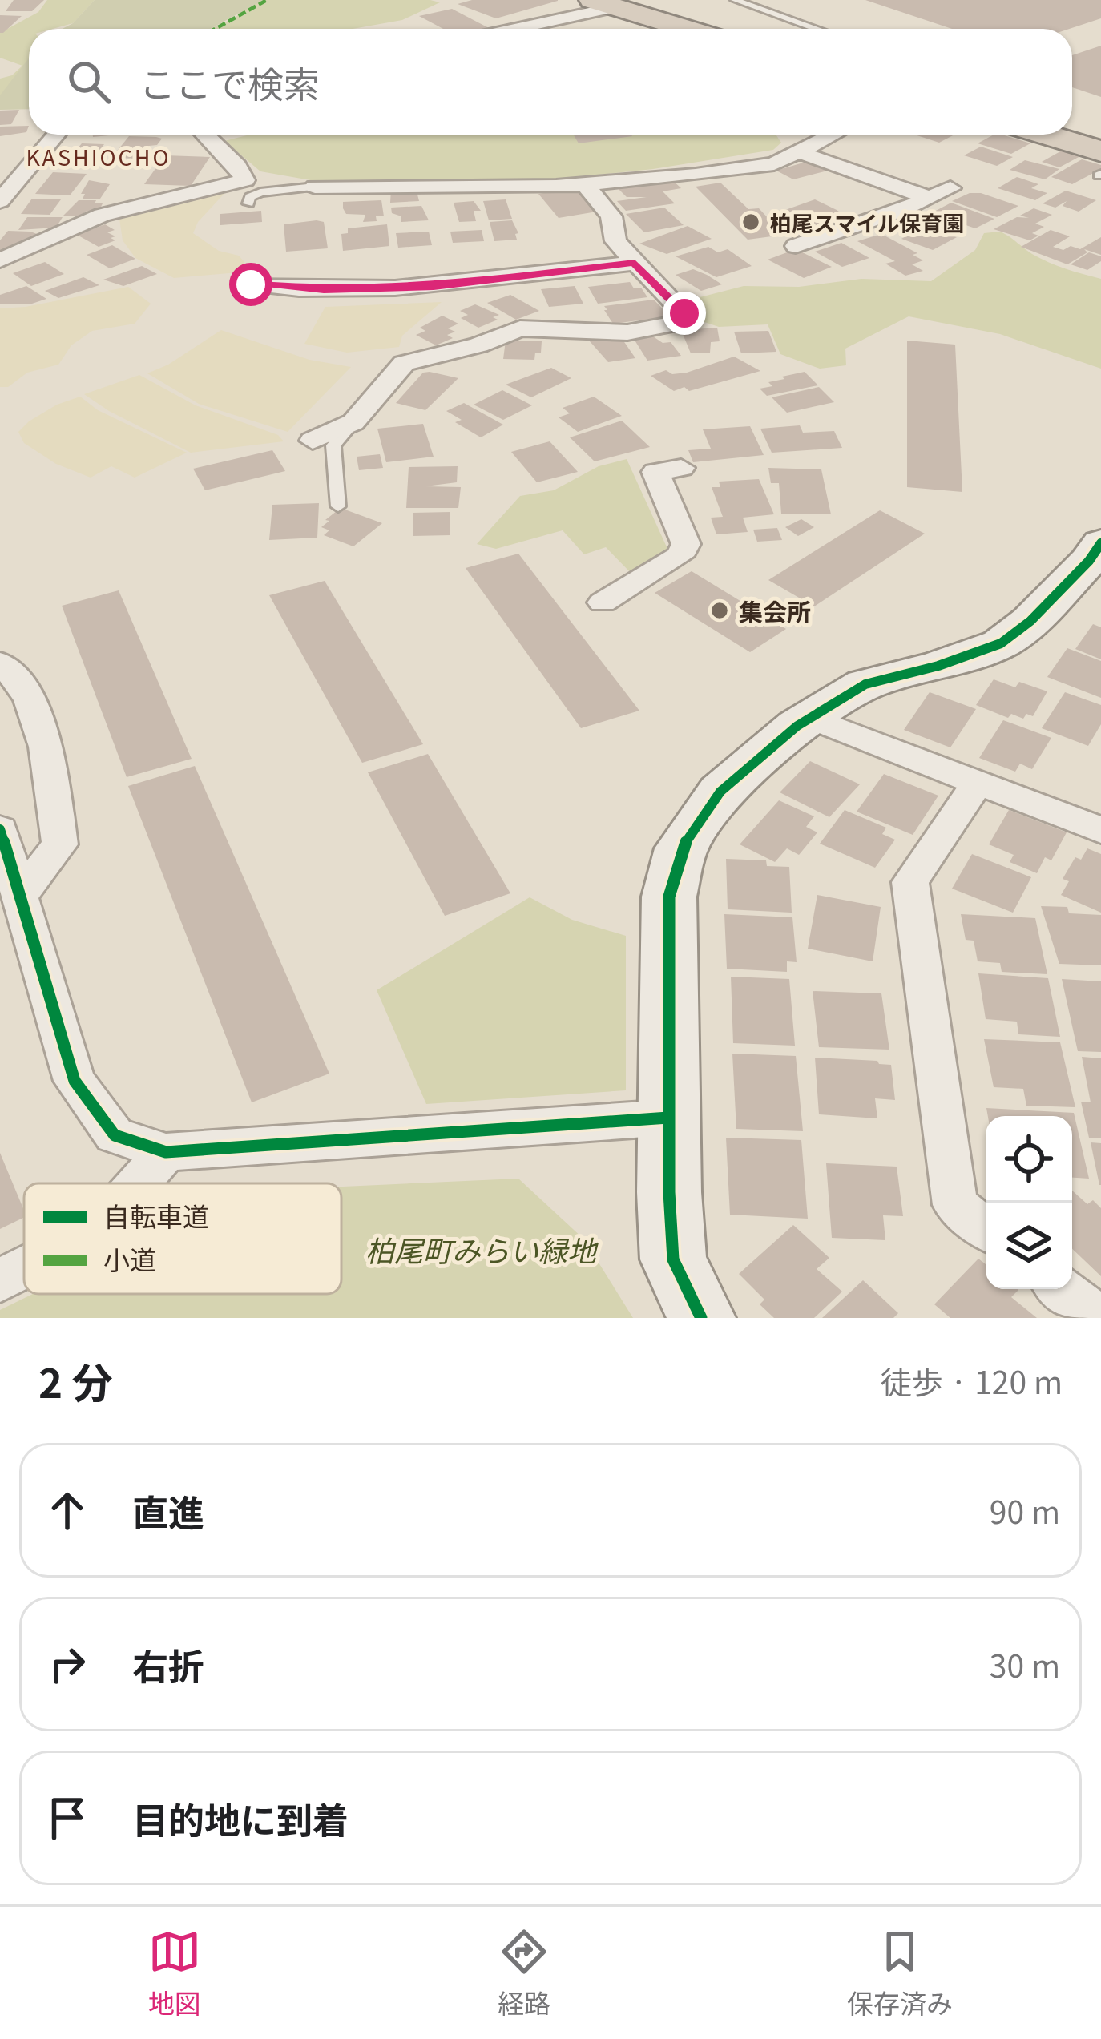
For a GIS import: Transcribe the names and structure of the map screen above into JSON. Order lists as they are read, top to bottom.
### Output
{
  "districts": ["KASHIOCHO"],
  "parks": ["柏尾町みらい緑地"],
  "places": ["柏尾スマイル保育園", "集会所"],
  "legend": ["自転車道", "小道"],
  "page": {
    "search": "ここで検索",
    "heading": ["2 分", "徒歩 · 120 m"],
    "list": [
      ["直進", "90 m"],
      ["右折", "30 m"],
      "目的地に到着"
    ],
    "nav": ["地図", "経路", "保存済み"]
  }
}
